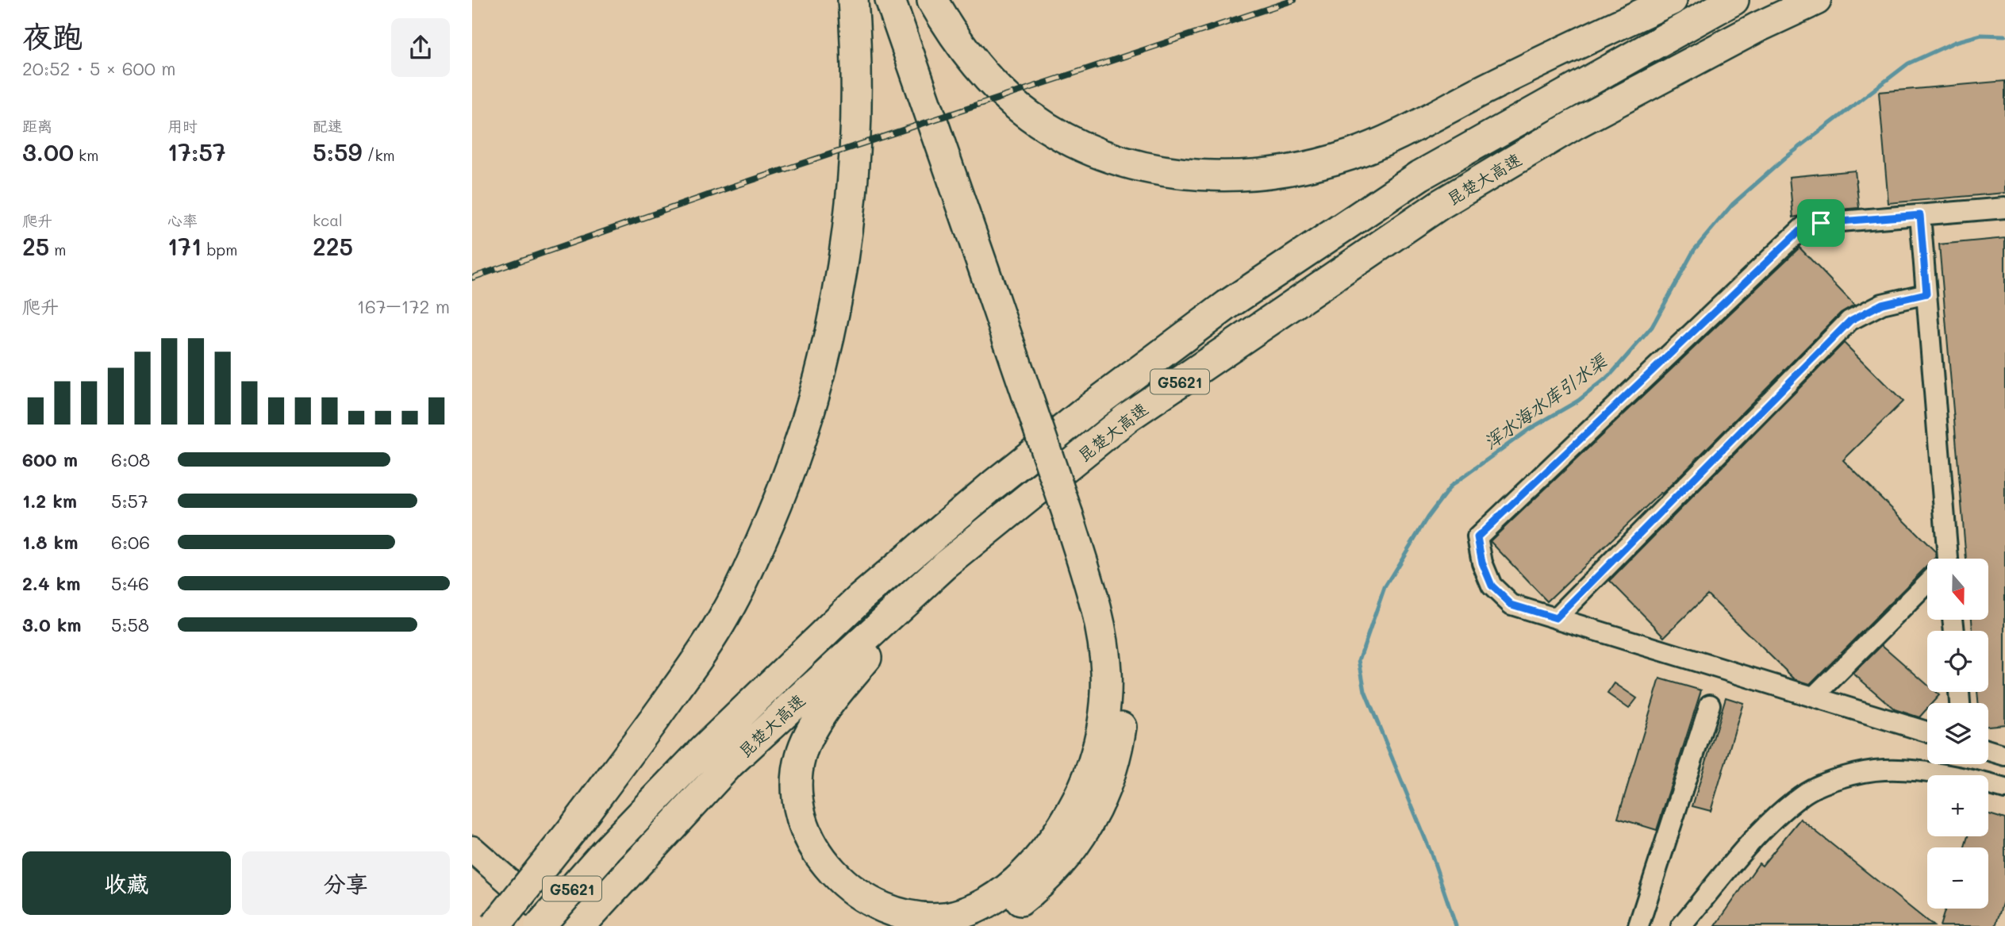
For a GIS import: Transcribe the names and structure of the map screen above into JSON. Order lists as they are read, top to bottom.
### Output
{
  "streets": {
    "highway": ["昆楚大高速", "G5621"]
  },
  "water": ["浑水海水库引水渠"],
  "north": "bottom",
  "page": {
    "heading": ["夜跑", "20:52 · 5 × 600 m"],
    "stats": [
      ["距离", "3.00 km"],
      ["用时", "17:57"],
      ["配速", "5:59 /km"],
      ["爬升", "25 m"],
      ["心率", "171 bpm"],
      ["kcal", "225"]
    ],
    "chart": ["爬升", "167–172 m"],
    "list": [
      {
        "name": "600 m",
        "note": "6:08"
      },
      {
        "name": "1.2 km",
        "note": "5:57"
      },
      {
        "name": "1.8 km",
        "note": "6:06"
      },
      {
        "name": "2.4 km",
        "note": "5:46"
      },
      {
        "name": "3.0 km",
        "note": "5:58"
      }
    ],
    "map_buttons": ["+", "−"],
    "buttons": ["收藏", "分享"]
  }
}
